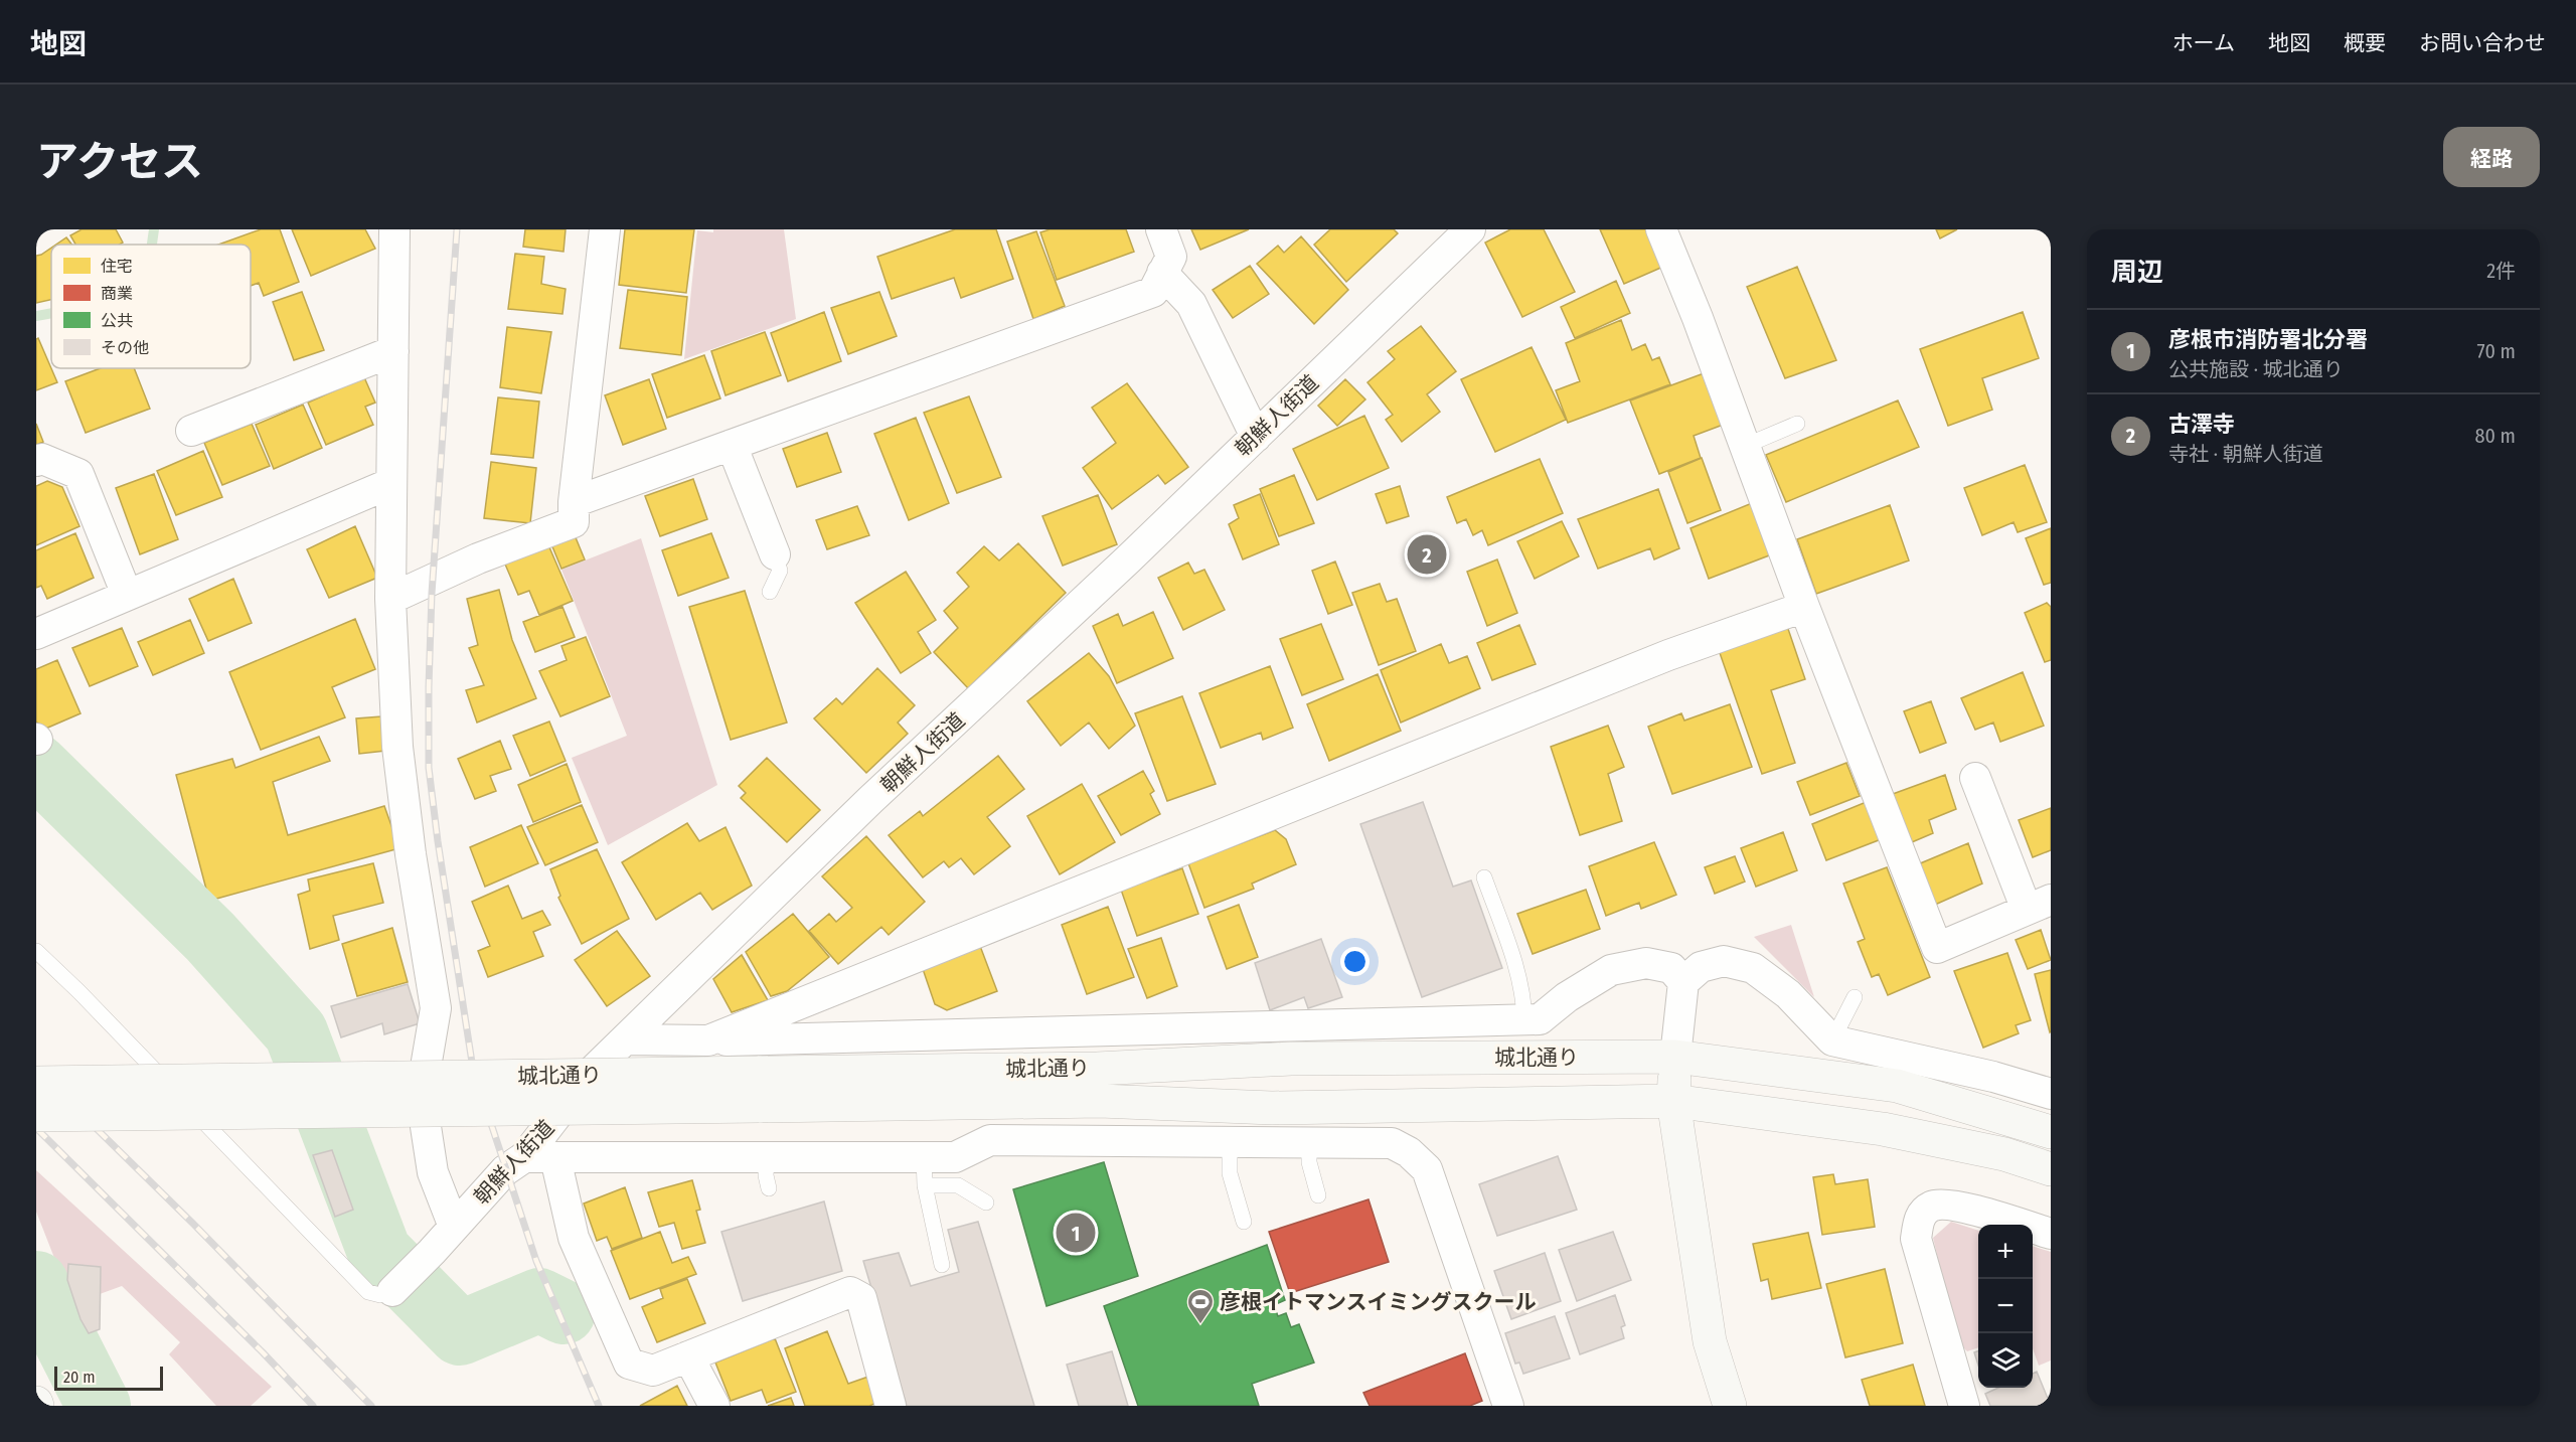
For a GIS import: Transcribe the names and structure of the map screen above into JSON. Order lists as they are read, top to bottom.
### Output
{
  "streets": {
    "main road": ["城北通り"],
    "street": ["朝鮮人街道"]
  },
  "places": {
    "sports": ["彦根イトマンスイミングスクール"]
  },
  "legend": [
    "住宅",
    "商業",
    "公共",
    "その他"
  ],
  "scale_bar": "20 m",
  "page": {
    "header": "地図",
    "nav": [
      "ホーム",
      "地図",
      "概要",
      "お問い合わせ"
    ],
    "title": "アクセス",
    "buttons": "経路",
    "heading": ["周辺", "2件"],
    "list": [
      {
        "mark": "1",
        "name": "彦根市消防署北分署",
        "note": "公共施設 · 城北通り",
        "value": "70 m"
      },
      {
        "mark": "2",
        "name": "古澤寺",
        "note": "寺社 · 朝鮮人街道",
        "value": "80 m"
      }
    ],
    "pins": ["2", "1"],
    "map_buttons": ["+", "−"],
    "scale": "20 m"
  }
}
